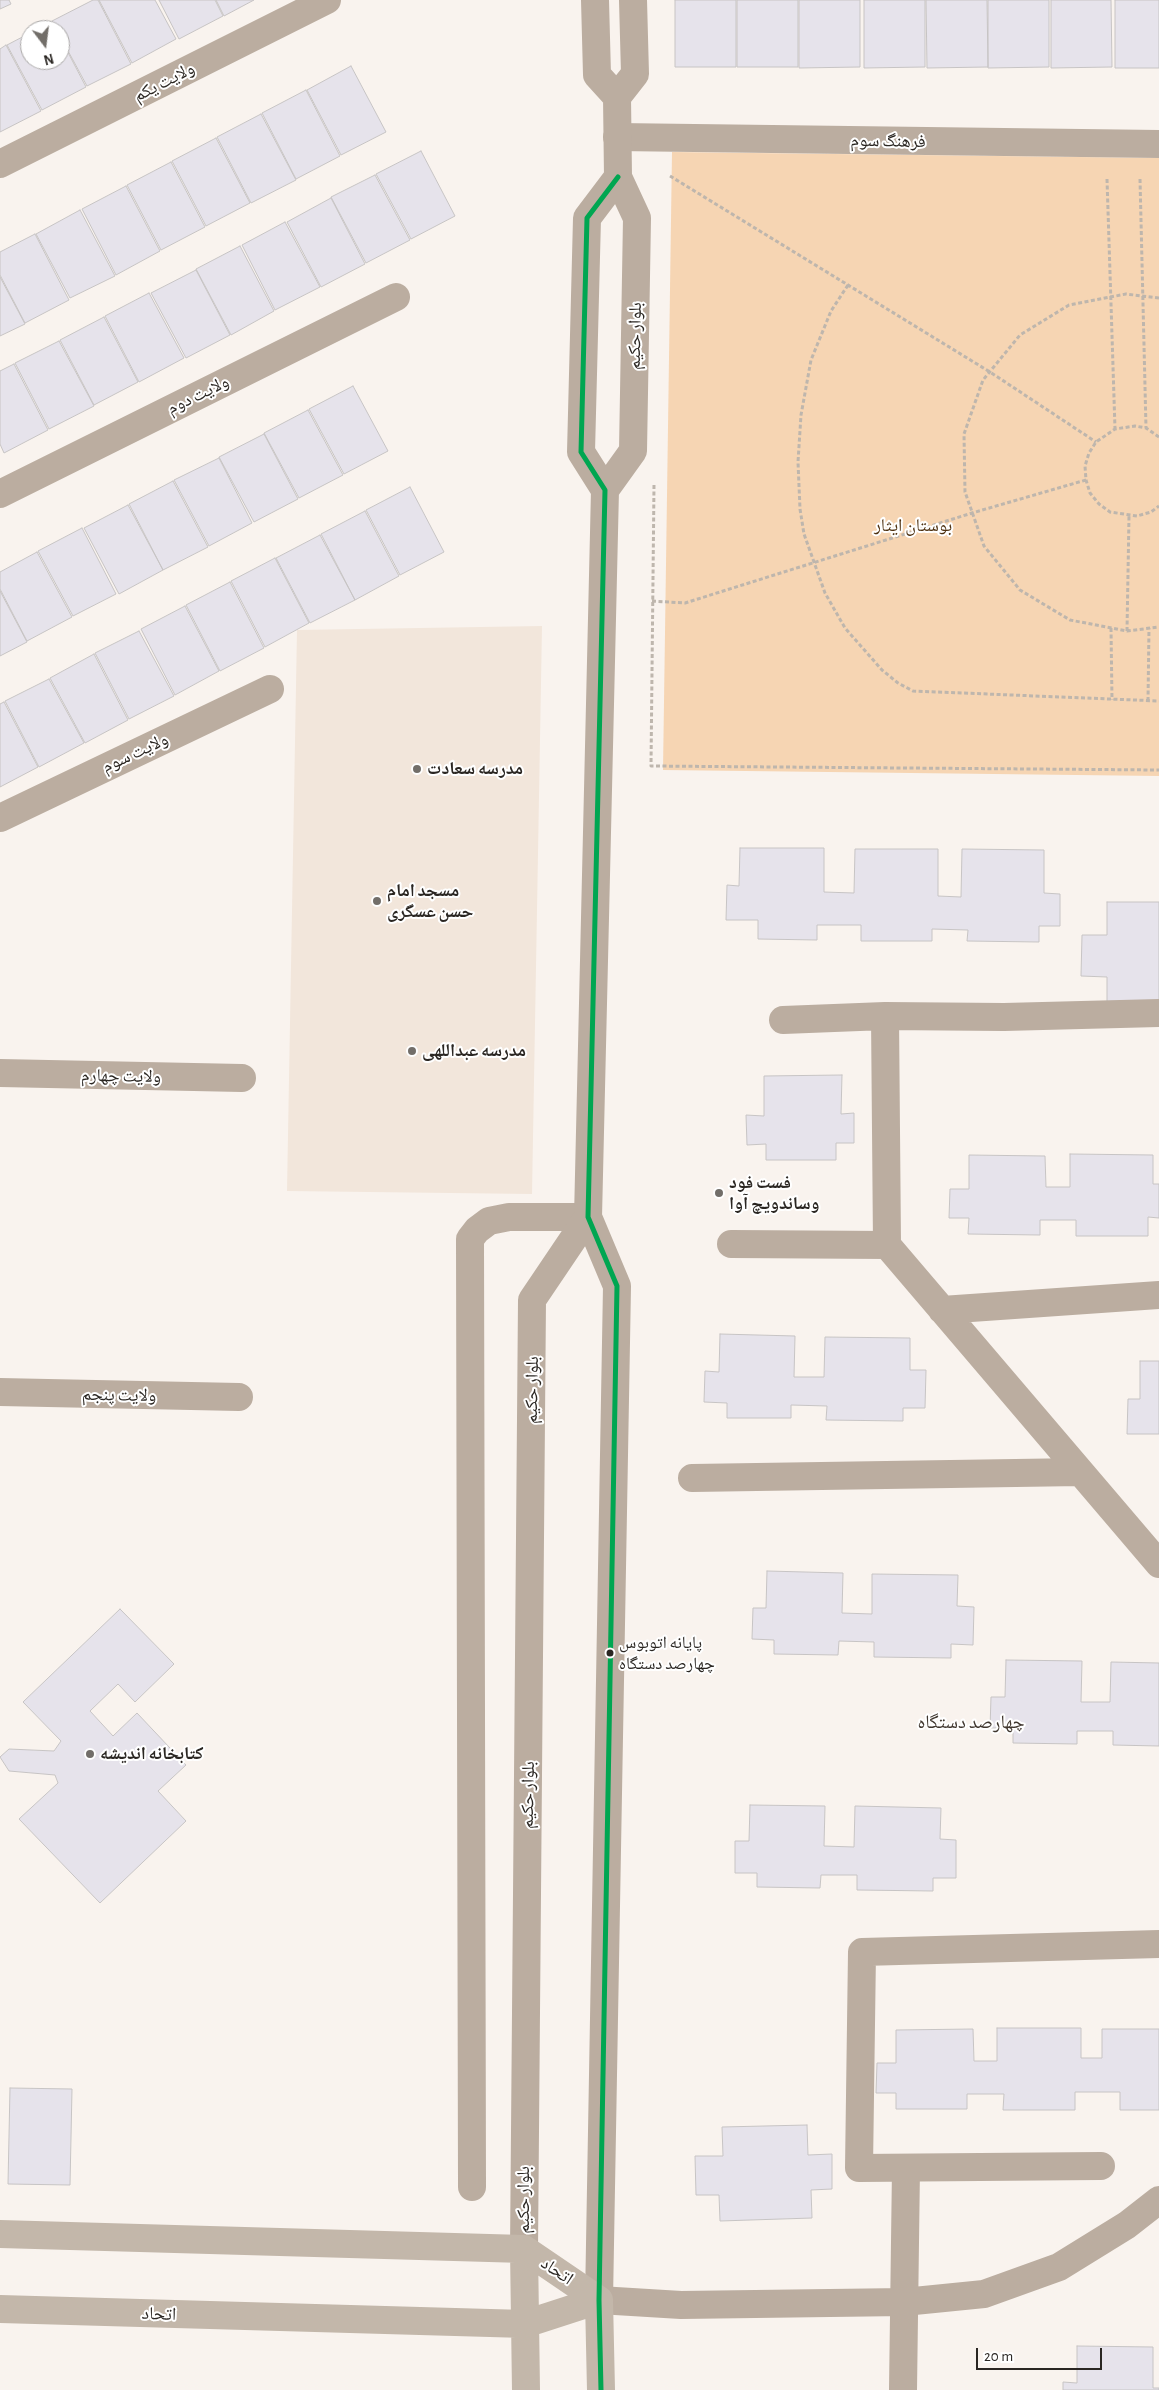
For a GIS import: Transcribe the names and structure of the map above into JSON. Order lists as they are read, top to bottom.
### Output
{
  "streets": {
    "main road": ["بلوار حکیم", "اتحاد"],
    "street": [
      "ولایت یکم",
      "فرهنگ سوم",
      "ولایت دوم",
      "ولایت سوم",
      "ولایت چهارم",
      "ولایت پنجم"
    ]
  },
  "crossings": [
    ["فرهنگ سوم", "بلوار حکیم"],
    ["بلوار حکیم", "اتحاد"]
  ],
  "districts": ["چهارصد دستگاه"],
  "parks": ["بوستان ایثار"],
  "places": [
    "مدرسه سعادت",
    "مسجد امام حسن عسگری",
    "مدرسه عبداللهی",
    "فست فود وساندویچ آوا",
    "پایانه اتوبوس چهارصد دستگاه",
    "کتابخانه اندیشه"
  ],
  "scale_bar": "20 m",
  "north": "bottom"
}
